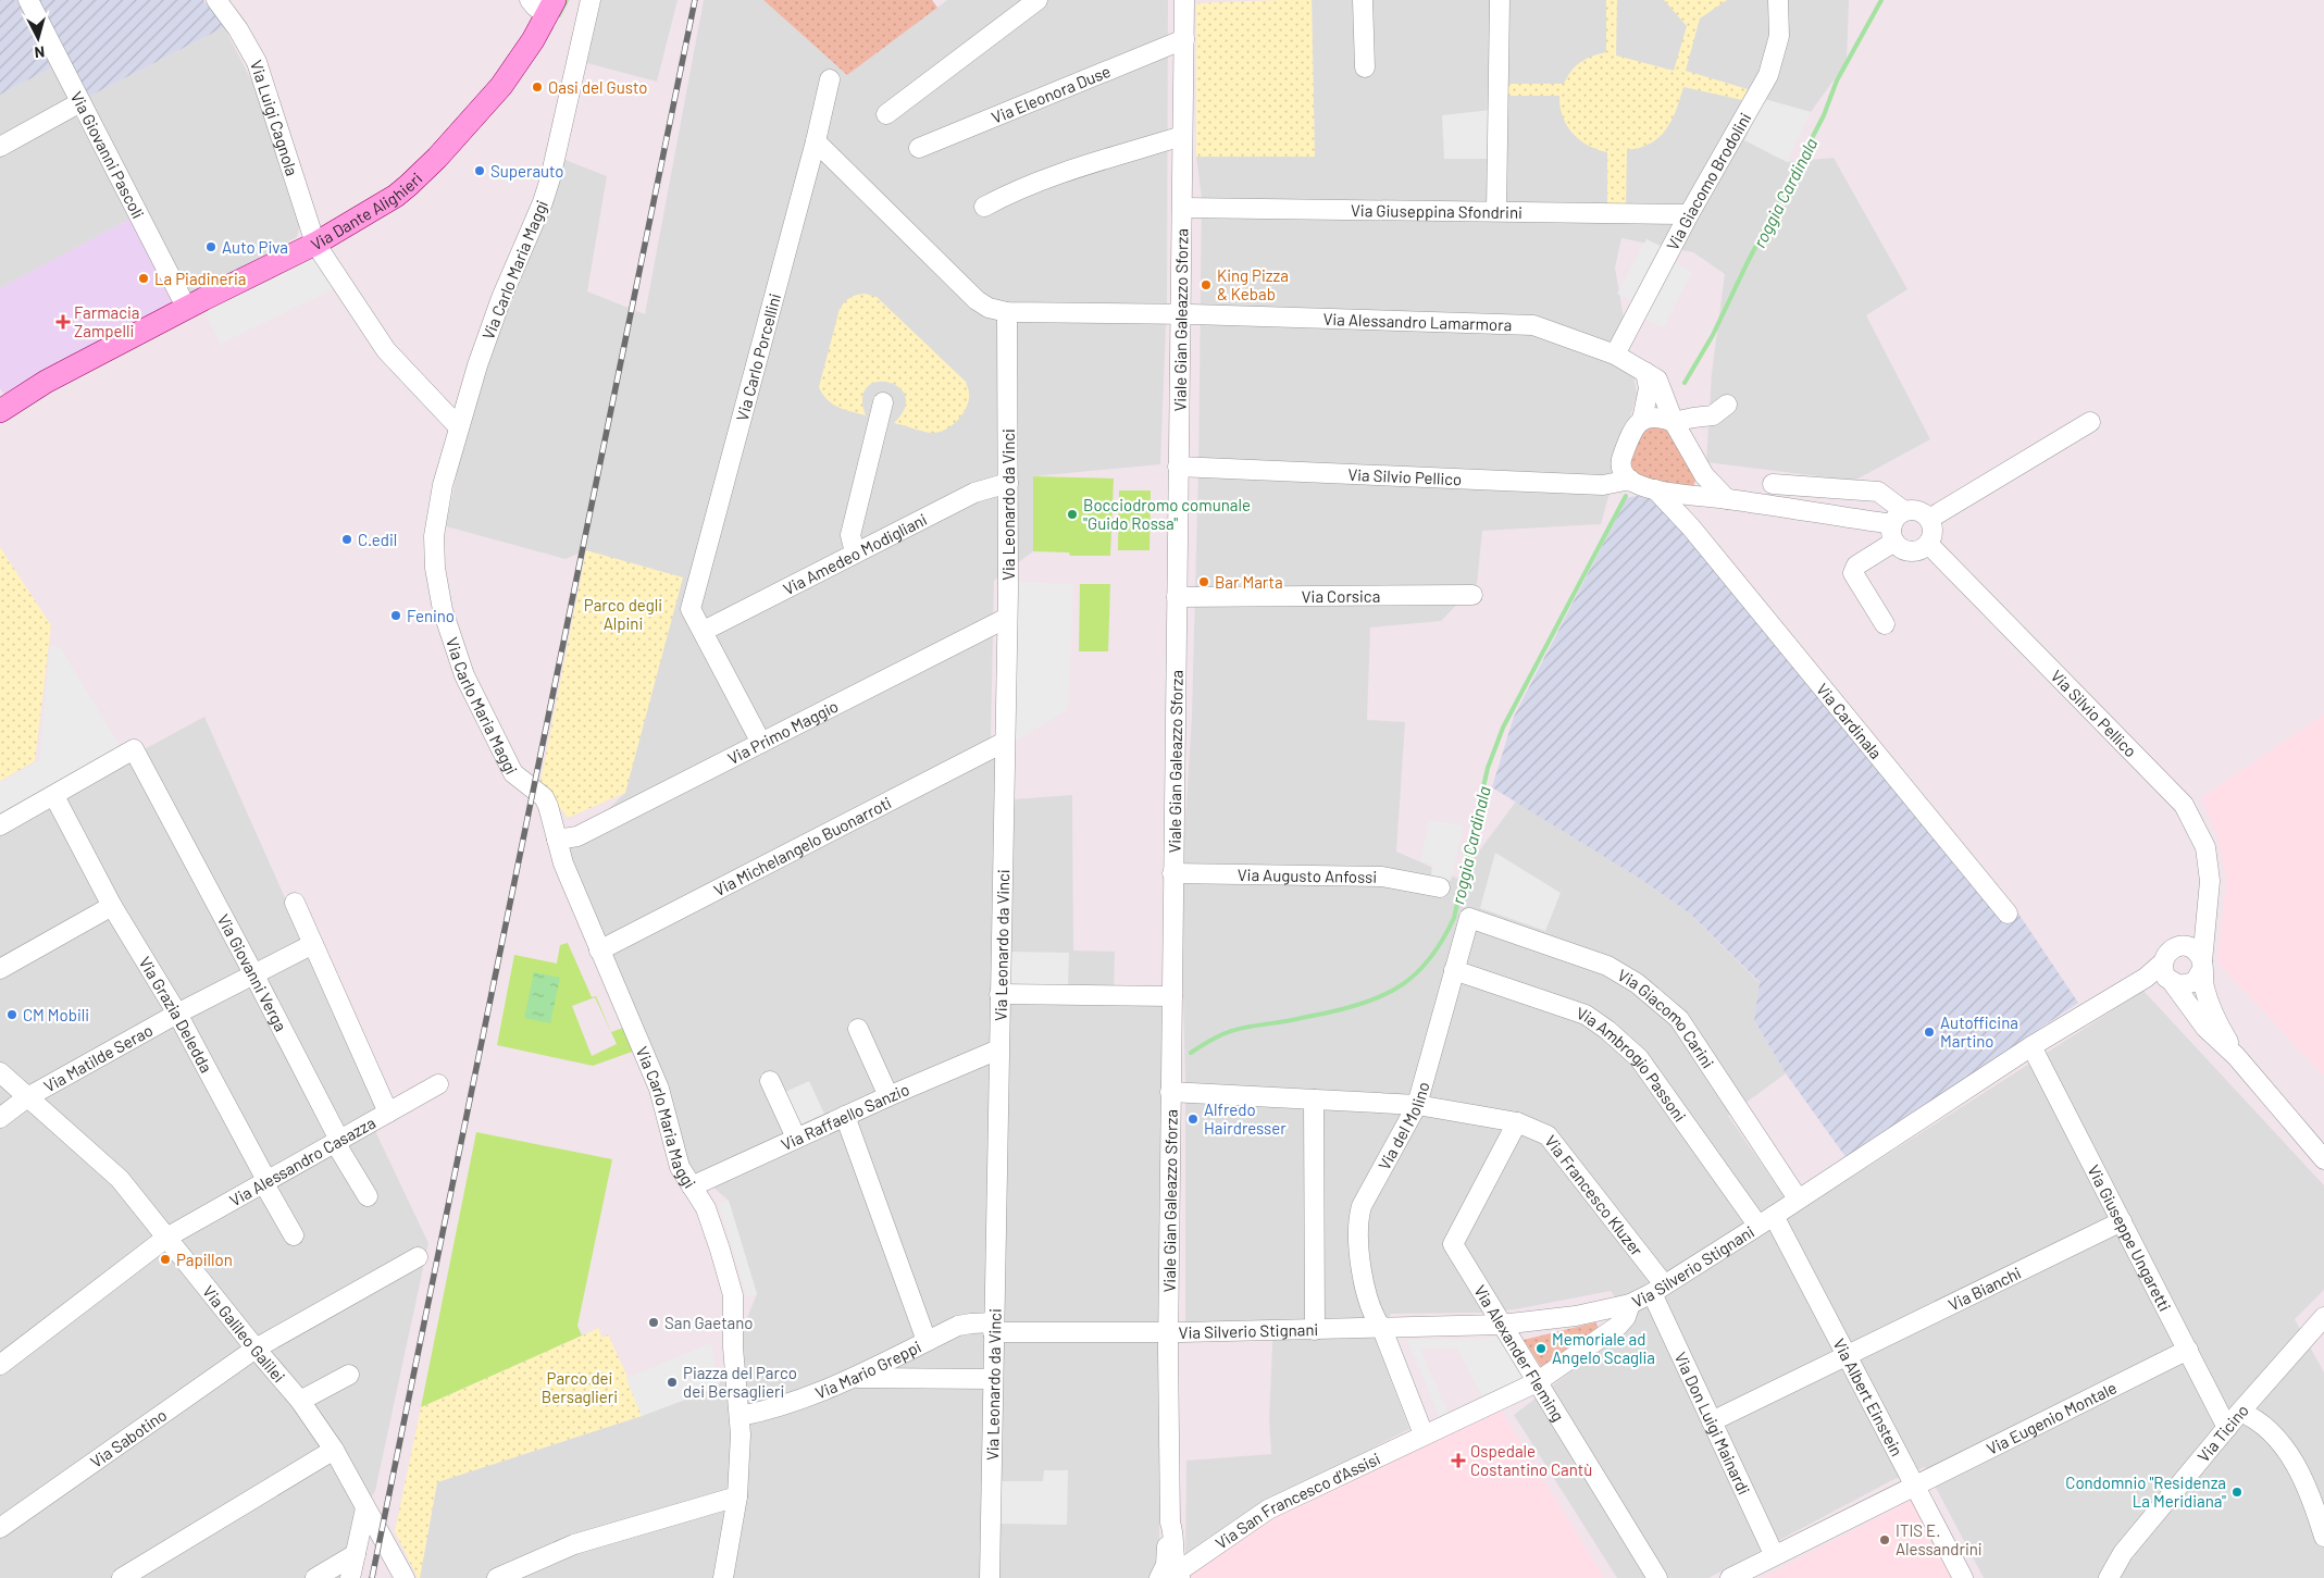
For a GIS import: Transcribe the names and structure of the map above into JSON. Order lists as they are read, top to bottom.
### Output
{
  "streets": {
    "main road": ["Via Dante Alighieri"],
    "street": [
      "Via Eleonora Duse",
      "Via Luigi Cagnola",
      "Via Giovanni Pascoli",
      "Via Giacomo Brodolini",
      "Via Giuseppina Sfondrini",
      "Via Carlo Maria Maggi",
      "Viale Gian Galeazzo Sforza",
      "Via Alessandro Lamarmora",
      "Via Carlo Porcellini",
      "Via Silvio Pellico",
      "Via Leonardo da Vinci",
      "Via Amedeo Modigliani",
      "Via Corsica",
      "Via Cardinala",
      "Via Primo Maggio",
      "Via Michelangelo Buonarroti",
      "Via Augusto Anfossi",
      "Via Giovanni Verga",
      "Via Grazia Deledda",
      "Via Giacomo Carini",
      "Via Matilde Serao",
      "Via Ambrogio Passoni",
      "Via Raffaello Sanzio",
      "Via del Molino",
      "Via Alessandro Casazza",
      "Via Francesco Kluzer",
      "Via Giuseppe Ungaretti",
      "Via Silverio Stignani",
      "Via Bianchi",
      "Via Galileo Galilei",
      "Via Alexander Fleming",
      "Via Mario Greppi",
      "Via Albert Einstein",
      "Via Eugenio Montale",
      "Via Don Luigi Mainardi",
      "Via Ticino",
      "Via Sabotino",
      "Via San Francesco d'Assisi"
    ]
  },
  "crossings": [
    ["Via Eleonora Duse", "Viale Gian Galeazzo Sforza"],
    ["Via Luigi Cagnola", "Via Dante Alighieri"],
    ["Via Luigi Cagnola", "Via Carlo Maria Maggi"],
    ["Via Giovanni Pascoli", "Via Dante Alighieri"],
    ["Via Giacomo Brodolini", "Via Giuseppina Sfondrini"],
    ["Via Giacomo Brodolini", "Via Alessandro Lamarmora"],
    ["Via Giuseppina Sfondrini", "Viale Gian Galeazzo Sforza"],
    ["Via Carlo Maria Maggi", "Via Primo Maggio"],
    ["Via Carlo Maria Maggi", "Via Michelangelo Buonarroti"],
    ["Via Carlo Maria Maggi", "Via Raffaello Sanzio"],
    ["Via Carlo Maria Maggi", "Via Mario Greppi"],
    ["Viale Gian Galeazzo Sforza", "Via Alessandro Lamarmora"],
    ["Viale Gian Galeazzo Sforza", "Via Silvio Pellico"],
    ["Viale Gian Galeazzo Sforza", "Via Corsica"],
    ["Viale Gian Galeazzo Sforza", "Via Augusto Anfossi"],
    ["Viale Gian Galeazzo Sforza", "Via Francesco Kluzer"],
    ["Viale Gian Galeazzo Sforza", "Via Silverio Stignani"],
    ["Viale Gian Galeazzo Sforza", "Via Mario Greppi"],
    ["Viale Gian Galeazzo Sforza", "Via San Francesco d'Assisi"],
    ["Via Alessandro Lamarmora", "Via Carlo Porcellini"],
    ["Via Alessandro Lamarmora", "Via Silvio Pellico"],
    ["Via Alessandro Lamarmora", "Via Leonardo da Vinci"],
    ["Via Alessandro Lamarmora", "Via Cardinala"],
    ["Via Carlo Porcellini", "Via Amedeo Modigliani"],
    ["Via Carlo Porcellini", "Via Primo Maggio"],
    ["Via Silvio Pellico", "Via Cardinala"],
    ["Via Silvio Pellico", "Via Silverio Stignani"],
    ["Via Leonardo da Vinci", "Via Amedeo Modigliani"],
    ["Via Leonardo da Vinci", "Via Primo Maggio"],
    ["Via Leonardo da Vinci", "Via Michelangelo Buonarroti"],
    ["Via Leonardo da Vinci", "Via Raffaello Sanzio"],
    ["Via Leonardo da Vinci", "Via Mario Greppi"],
    ["Via Giovanni Verga", "Via Grazia Deledda"],
    ["Via Giovanni Verga", "Via Matilde Serao"],
    ["Via Giovanni Verga", "Via Alessandro Casazza"],
    ["Via Grazia Deledda", "Via Matilde Serao"],
    ["Via Grazia Deledda", "Via Alessandro Casazza"],
    ["Via Giacomo Carini", "Via del Molino"],
    ["Via Giacomo Carini", "Via Silverio Stignani"],
    ["Via Matilde Serao", "Via Galileo Galilei"],
    ["Via Ambrogio Passoni", "Via del Molino"],
    ["Via Ambrogio Passoni", "Via Silverio Stignani"],
    ["Via Ambrogio Passoni", "Via Albert Einstein"],
    ["Via del Molino", "Via Francesco Kluzer"],
    ["Via del Molino", "Via Silverio Stignani"],
    ["Via Alessandro Casazza", "Via Galileo Galilei"],
    ["Via Francesco Kluzer", "Via Silverio Stignani"],
    ["Via Francesco Kluzer", "Via Alexander Fleming"],
    ["Via Francesco Kluzer", "Via Don Luigi Mainardi"],
    ["Via Giuseppe Ungaretti", "Via Silverio Stignani"],
    ["Via Giuseppe Ungaretti", "Via Bianchi"],
    ["Via Giuseppe Ungaretti", "Via Eugenio Montale"],
    ["Via Giuseppe Ungaretti", "Via Ticino"],
    ["Via Silverio Stignani", "Via Alexander Fleming"],
    ["Via Silverio Stignani", "Via Mario Greppi"],
    ["Via Silverio Stignani", "Via Albert Einstein"],
    ["Via Silverio Stignani", "Via Don Luigi Mainardi"],
    ["Via Silverio Stignani", "Via San Francesco d'Assisi"],
    ["Via Bianchi", "Via Albert Einstein"],
    ["Via Bianchi", "Via Don Luigi Mainardi"],
    ["Via Galileo Galilei", "Via Sabotino"],
    ["Via Alexander Fleming", "Via San Francesco d'Assisi"],
    ["Via Albert Einstein", "Via Eugenio Montale"],
    ["Via Eugenio Montale", "Via Don Luigi Mainardi"]
  ],
  "water": ["roggia Cardinala"],
  "parks": ["Parco degli Alpini", "Parco dei Bersaglieri"],
  "places": {
    "other": [
      "Oasi del Gusto",
      "Superauto",
      "Auto Piva",
      "La Piadineria",
      "King Pizza & Kebab",
      "Bocciodromo comunale \"Guido Rossa\"",
      "C.edil",
      "Bar Marta",
      "Fenino",
      "CM Mobili",
      "Autofficina Martino",
      "Alfredo Hairdresser",
      "Papillon",
      "San Gaetano",
      "Memoriale ad Angelo Scaglia",
      "Piazza del Parco dei Bersaglieri",
      "Condomnio \"Residenza La Meridiana\"",
      "ITIS E. Alessandrini"
    ],
    "health": ["Farmacia Zampelli", "Ospedale Costantino Cantù"]
  },
  "north": "bottom"
}
